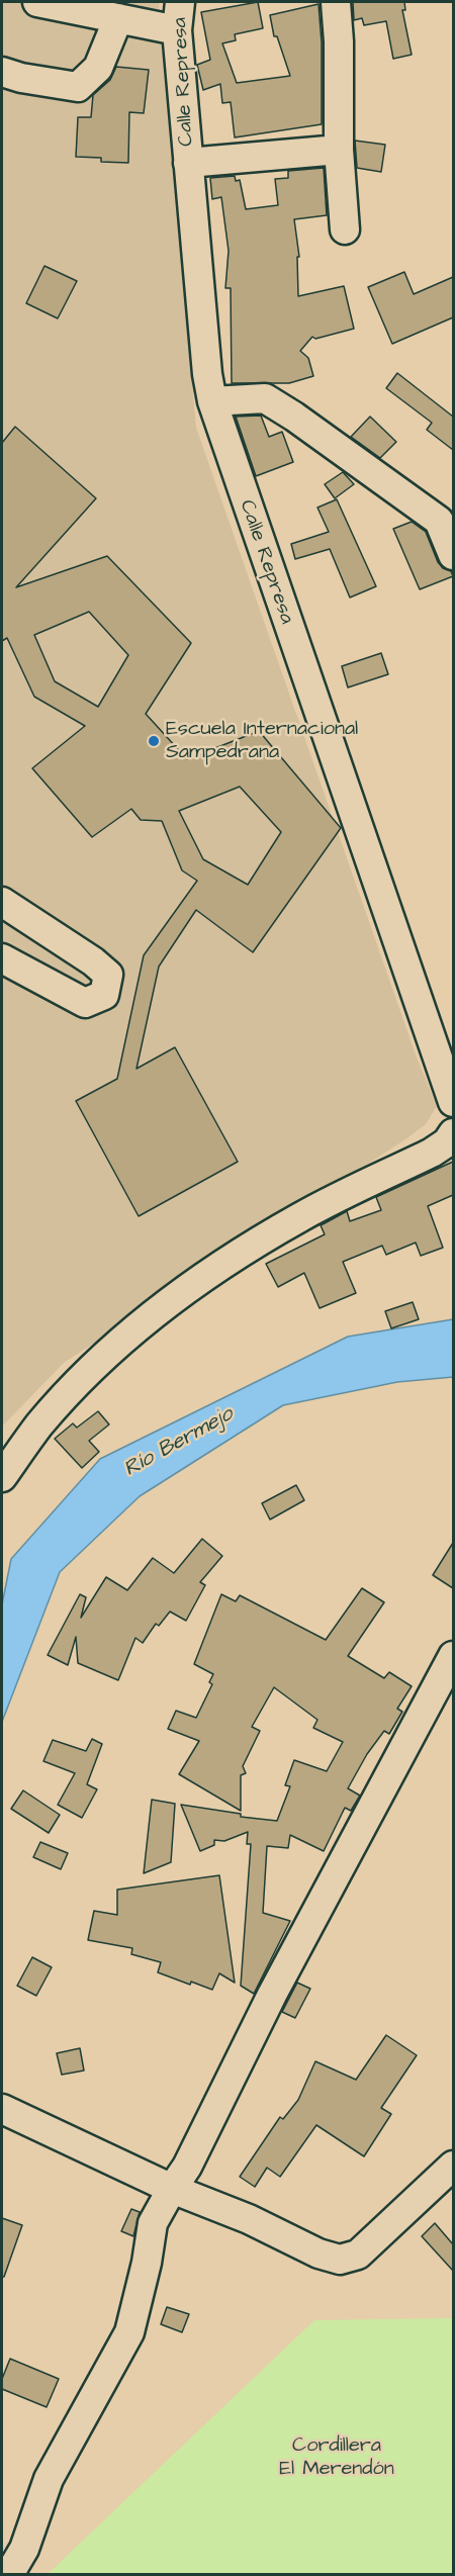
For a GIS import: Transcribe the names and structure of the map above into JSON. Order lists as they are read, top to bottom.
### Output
{
  "streets": {
    "street": ["Calle Represa"]
  },
  "water": ["Río Bermejo"],
  "parks": ["Cordillera El Merendón"],
  "places": ["Escuela Internacional Sampedrana"]
}
